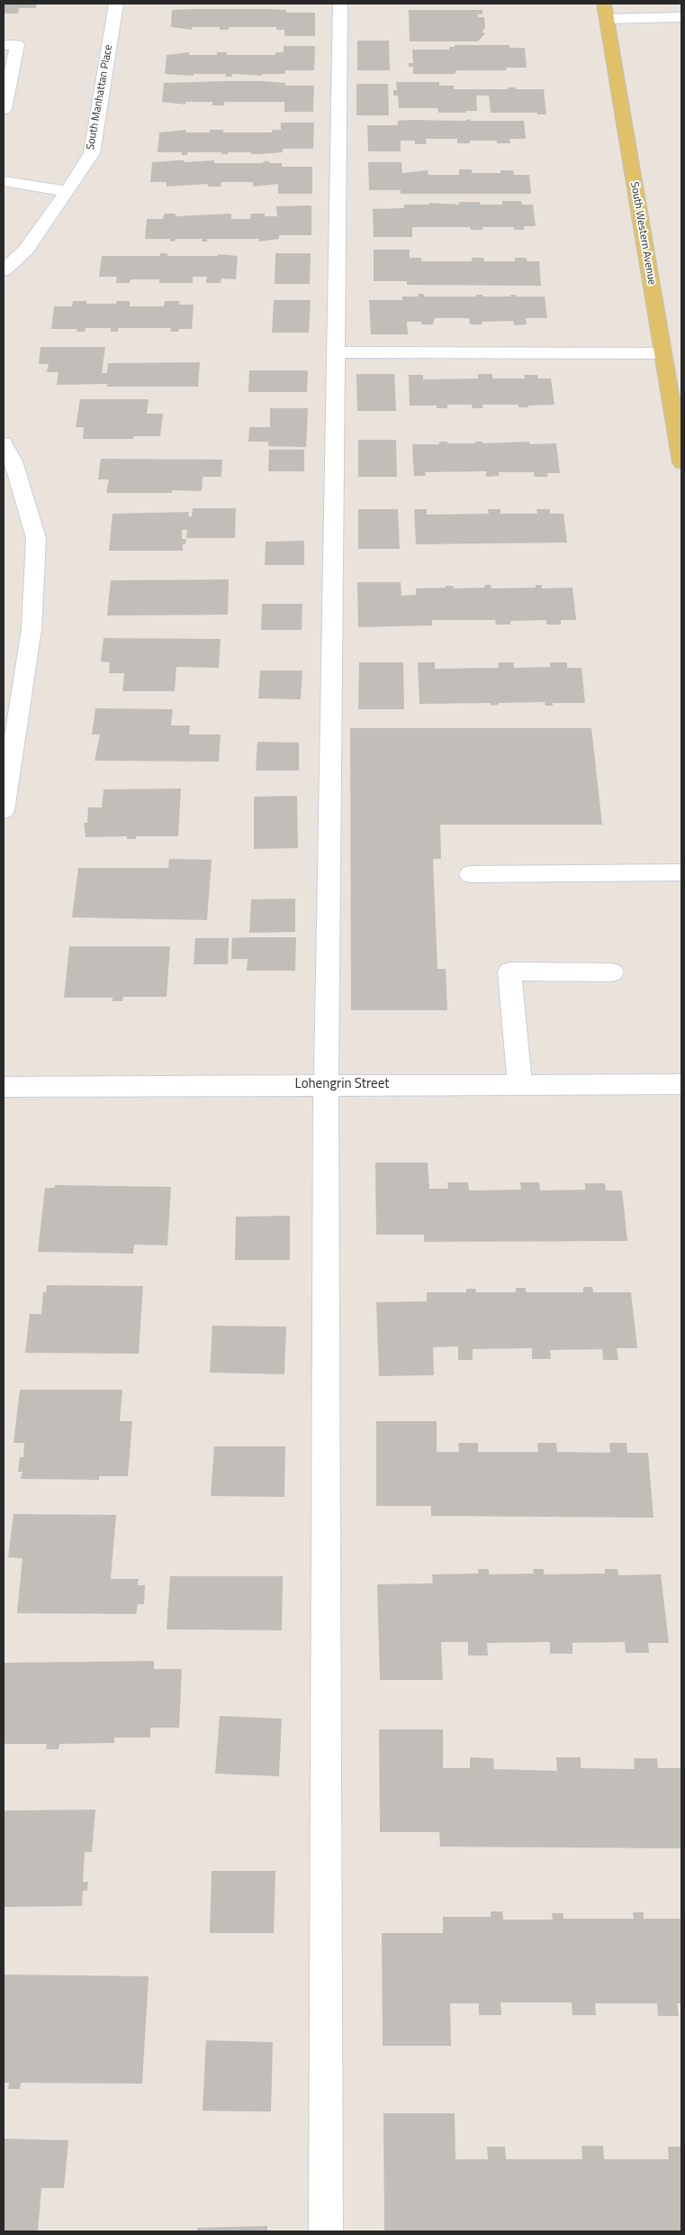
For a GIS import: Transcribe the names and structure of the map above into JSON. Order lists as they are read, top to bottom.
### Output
{
  "streets": {
    "main road": ["South Western Avenue"],
    "street": ["South Manhattan Place", "Lohengrin Street"]
  }
}
